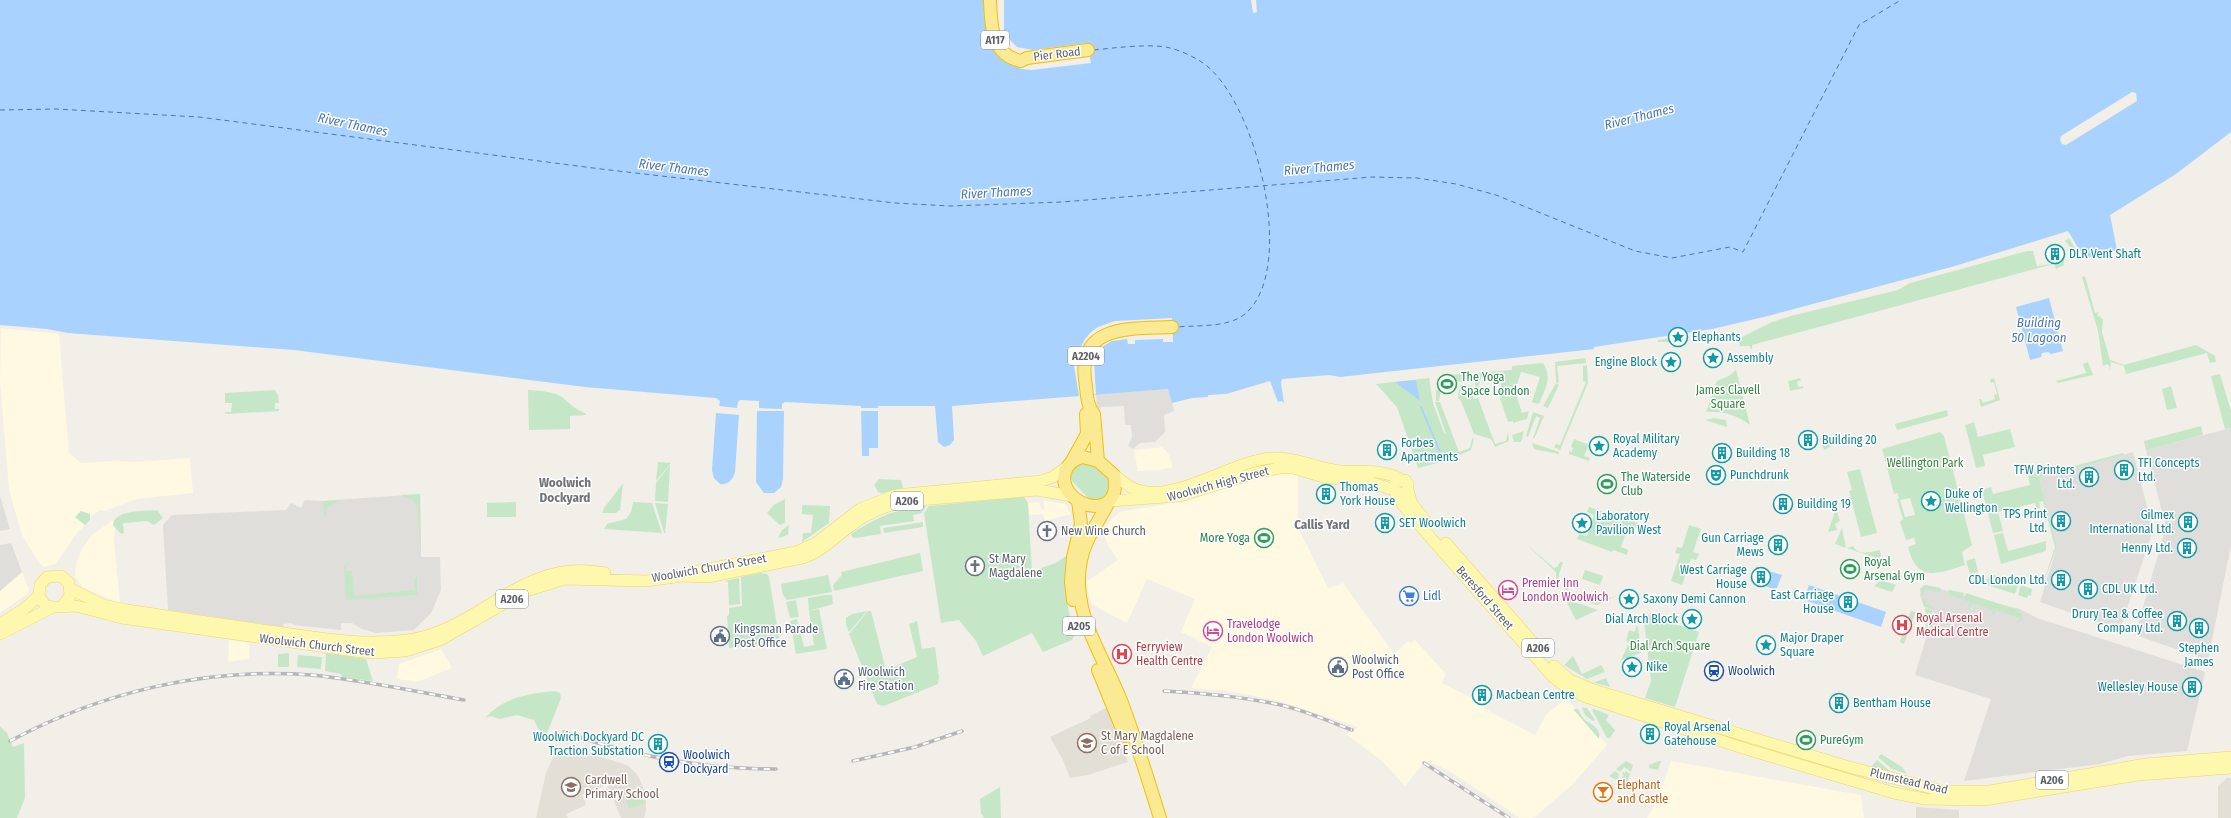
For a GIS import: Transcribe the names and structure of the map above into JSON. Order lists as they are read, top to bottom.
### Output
{
  "streets": {
    "highway": [
      "A117",
      "Pier Road",
      "A2204",
      "A205"
    ],
    "main road": [
      "Woolwich High Street",
      "A206",
      "Woolwich Church Street",
      "Beresford Street",
      "Plumstead Road"
    ]
  },
  "crossings": [
    ["A2204", "Woolwich High Street"],
    ["A2204", "A206"],
    ["A2204", "A205"],
    ["Woolwich High Street", "A206"],
    ["Woolwich High Street", "Beresford Street"],
    ["Woolwich High Street", "A205"],
    ["A206", "Woolwich Church Street"],
    ["A206", "A205"],
    ["Beresford Street", "Plumstead Road"]
  ],
  "districts": ["Woolwich Dockyard", "Callis Yard"],
  "water": ["River Thames", "Building 50 Lagoon"],
  "parks": ["James Clavell Square", "Wellington Park", "Dial Arch Square"],
  "places": {
    "building": [
      "DLR Vent Shaft",
      "Building 20",
      "Forbes Apartments",
      "Building 18",
      "TFI Concepts Ltd.",
      "TFW Printers Ltd.",
      "Thomas York House",
      "Building 19",
      "TPS Print Ltd.",
      "Gilmex International Ltd.",
      "SET Woolwich",
      "Gun Carriage Mews",
      "Henny Ltd.",
      "West Carriage House",
      "CDL London Ltd.",
      "CDL UK Ltd.",
      "East Carriage House",
      "Drury Tea & Coffee Company Ltd.",
      "Stephen James",
      "Wellesley House",
      "Macbean Centre",
      "Bentham House",
      "Royal Arsenal Gatehouse",
      "Woolwich Dockyard DC Traction Substation"
    ],
    "place": [
      "Elephants",
      "Assembly",
      "Engine Block",
      "Royal Military Academy",
      "Duke of Wellington",
      "Laboratory Pavilion West",
      "Saxony Demi Cannon",
      "Dial Arch Block",
      "Major Draper Square",
      "Nike"
    ],
    "sports": [
      "The Yoga Space London",
      "The Waterside Club",
      "More Yoga",
      "Royal Arsenal Gym",
      "PureGym"
    ],
    "theatre": ["Punchdrunk"],
    "church": ["New Wine Church", "St Mary Magdalene"],
    "hotel": ["Premier Inn London Woolwich", "Travelodge London Woolwich"],
    "supermarket": ["Lidl"],
    "hospital": ["Royal Arsenal Medical Centre", "Ferryview Health Centre"],
    "public building": ["Kingsman Parade Post Office", "Woolwich Post Office", "Woolwich Fire Station"],
    "station": ["Woolwich", "Woolwich Dockyard"],
    "school or university": ["St Mary Magdalene C of E School", "Cardwell Primary School"],
    "bar": ["Elephant and Castle"]
  }
}
